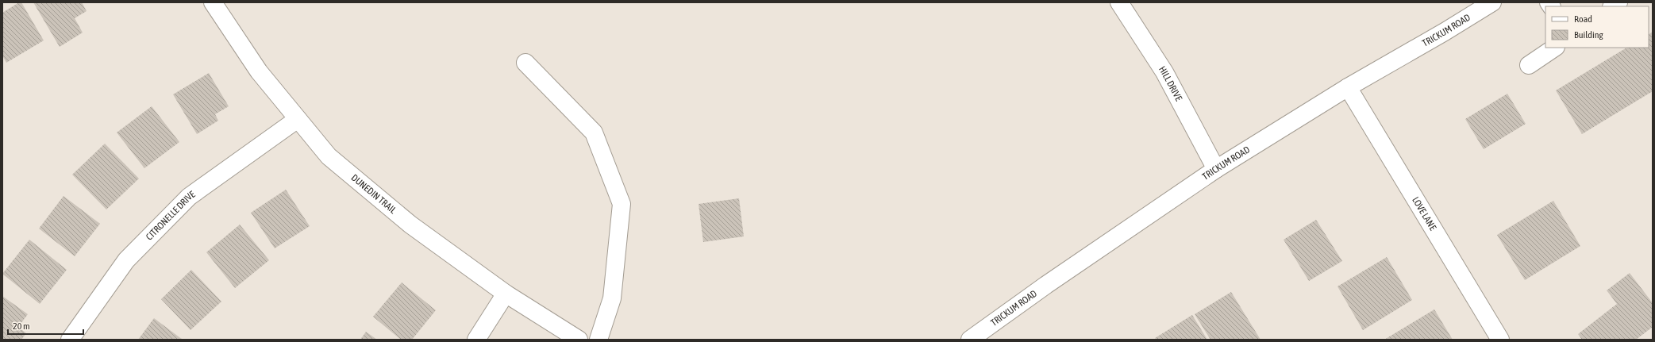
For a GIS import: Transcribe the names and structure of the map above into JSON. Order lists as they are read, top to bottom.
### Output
{
  "streets": {
    "street": [
      "TRICKUM ROAD",
      "HILL DRIVE",
      "DUNEDIN TRAIL",
      "LOVE LANE",
      "CITRONELLE DRIVE"
    ]
  },
  "crossings": [
    ["TRICKUM ROAD", "HILL DRIVE"],
    ["TRICKUM ROAD", "LOVE LANE"],
    ["DUNEDIN TRAIL", "CITRONELLE DRIVE"]
  ],
  "legend": ["Road", "Building"],
  "scale_bar": "20 m"
}
